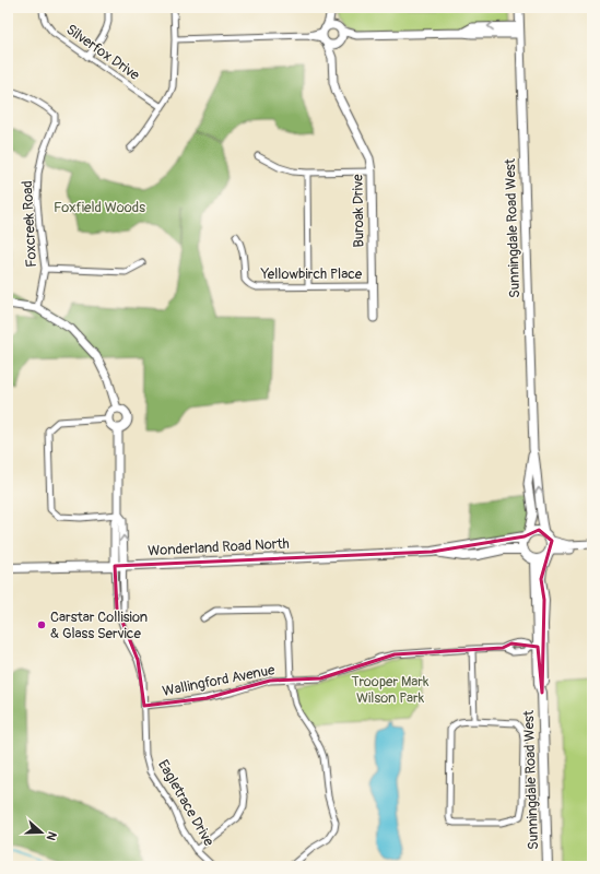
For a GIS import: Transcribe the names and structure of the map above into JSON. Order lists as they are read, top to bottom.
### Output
{
  "streets": {
    "main road": ["Sunningdale Road West", "Wonderland Road North"],
    "street": [
      "Silverfox Drive",
      "Buroak Drive",
      "Foxcreek Road",
      "Yellowbirch Place",
      "Wallingford Avenue",
      "Eagletrace Drive"
    ]
  },
  "crossings": [
    ["Buroak Drive", "Yellowbirch Place"],
    ["Sunningdale Road West", "Wonderland Road North"],
    ["Sunningdale Road West", "Wallingford Avenue"],
    ["Wonderland Road North", "Eagletrace Drive"],
    ["Wallingford Avenue", "Eagletrace Drive"]
  ],
  "parks": ["Foxfield Woods", "Trooper Mark Wilson Park"],
  "places": ["Carstar Collision & Glass Service"],
  "north": "right"
}
